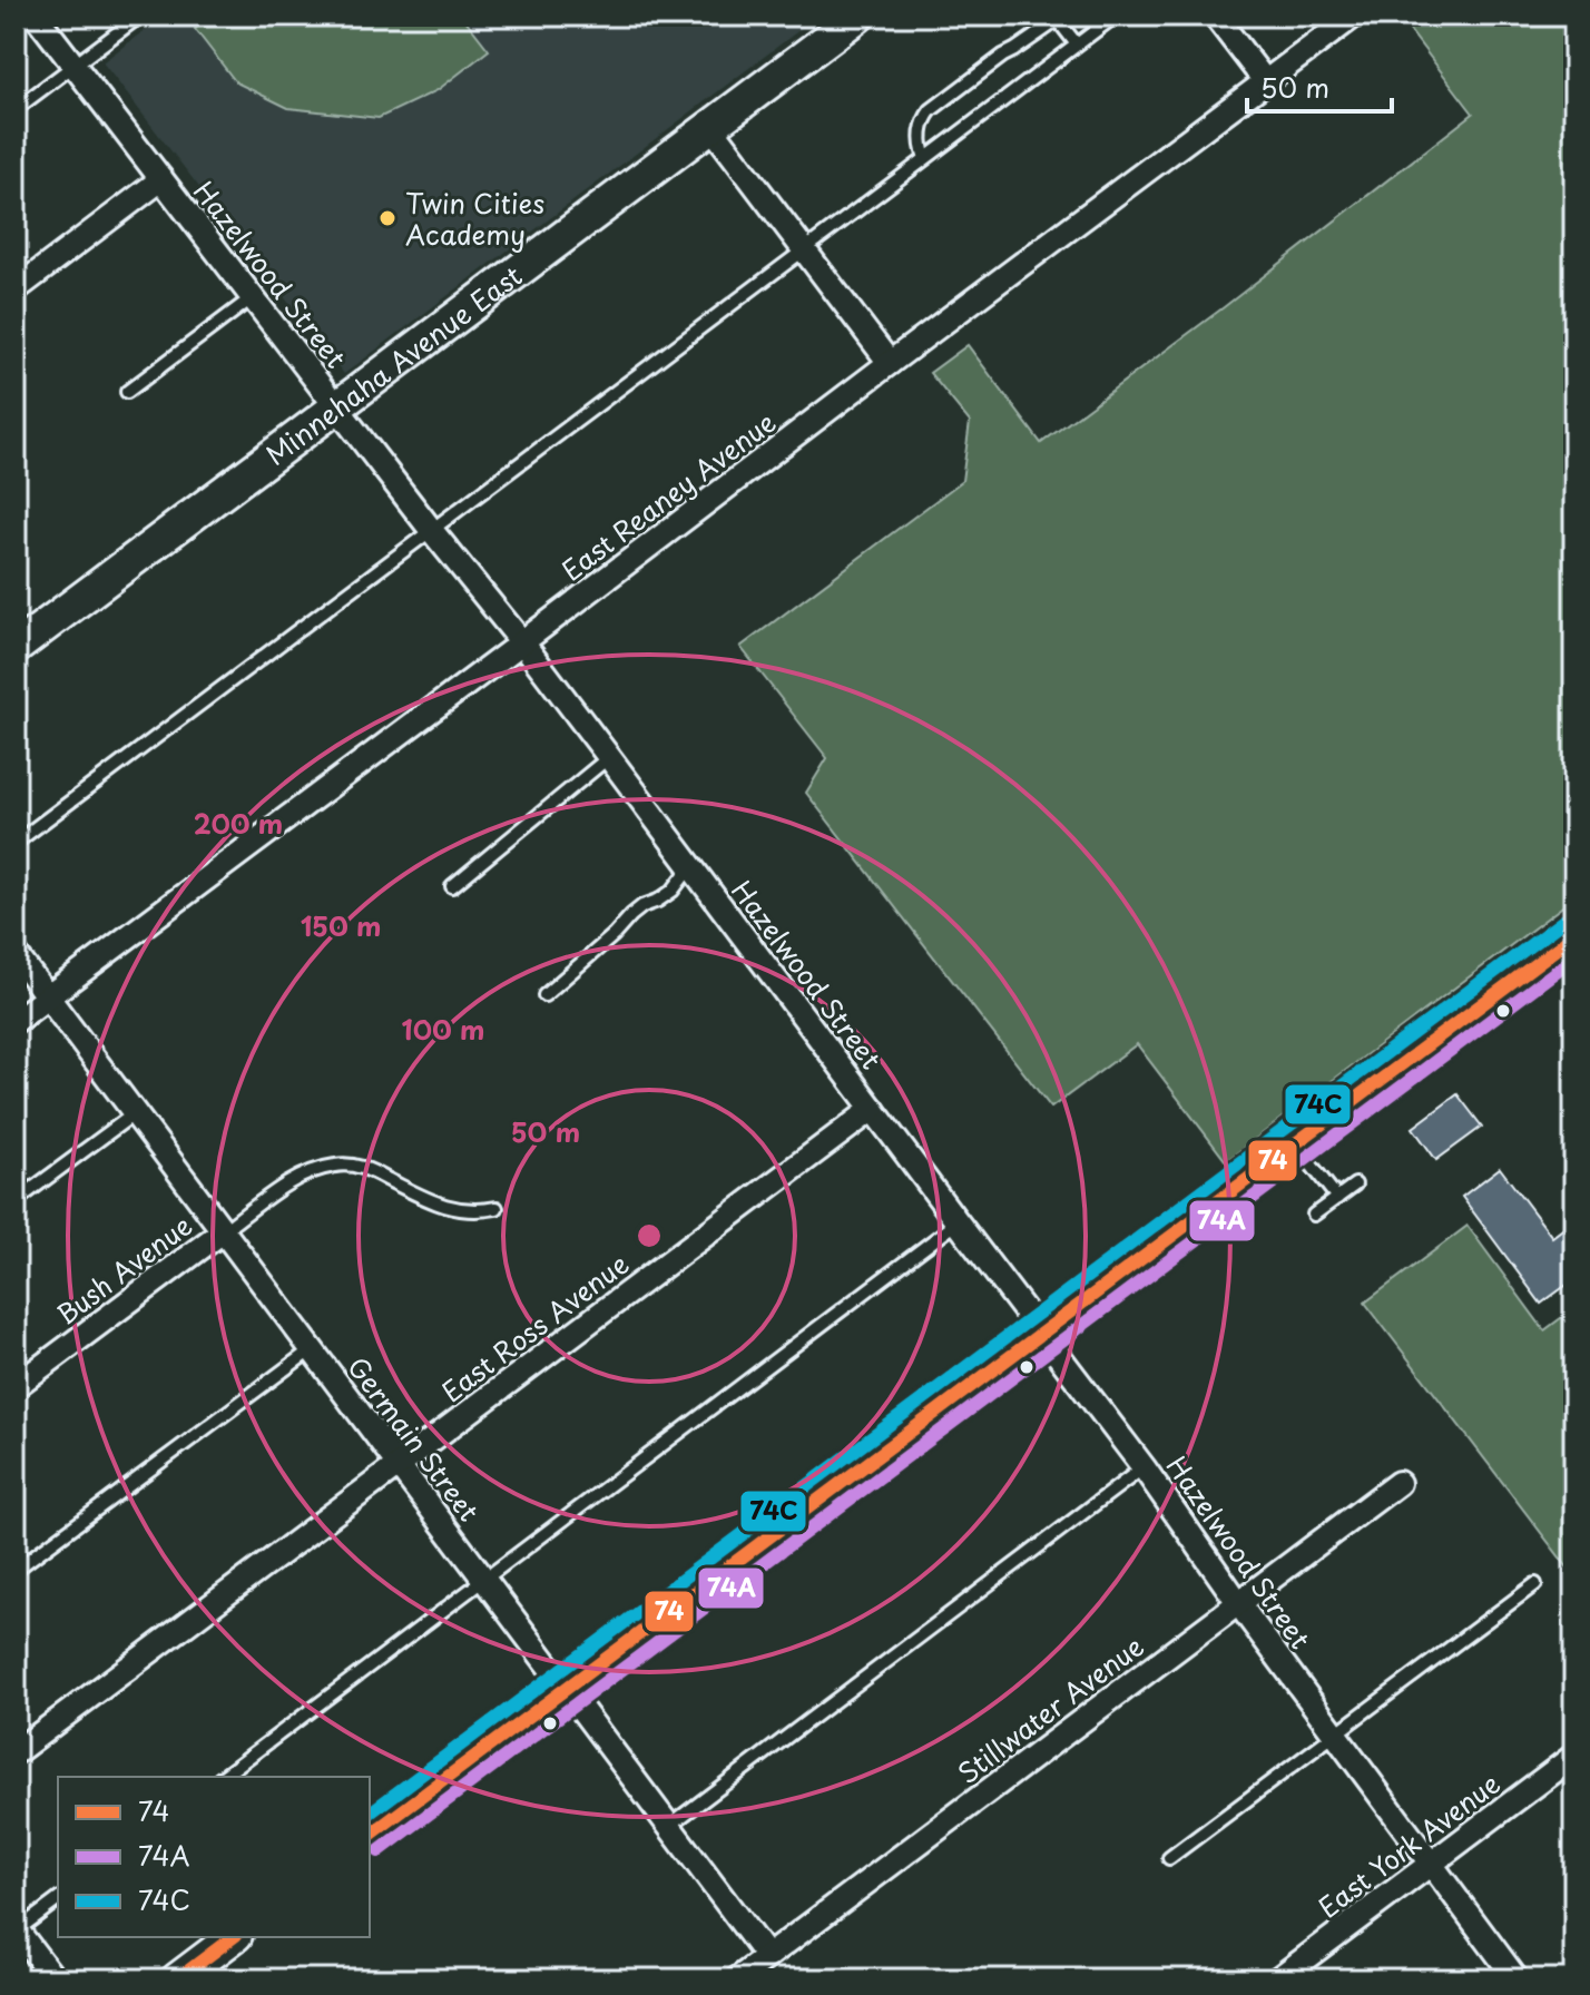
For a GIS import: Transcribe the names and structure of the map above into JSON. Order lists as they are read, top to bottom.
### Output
{
  "streets": {
    "street": [
      "Hazelwood Street",
      "Minnehaha Avenue East",
      "East Reaney Avenue",
      "Bush Avenue",
      "East Ross Avenue",
      "Germain Street",
      "Stillwater Avenue",
      "East York Avenue"
    ]
  },
  "crossings": [
    ["Hazelwood Street", "Minnehaha Avenue East"],
    ["Hazelwood Street", "East Reaney Avenue"],
    ["Hazelwood Street", "East Ross Avenue"],
    ["Hazelwood Street", "Stillwater Avenue"],
    ["Hazelwood Street", "East York Avenue"],
    ["East Reaney Avenue", "Germain Street"],
    ["Bush Avenue", "Germain Street"],
    ["East Ross Avenue", "Germain Street"],
    ["Germain Street", "Stillwater Avenue"]
  ],
  "places": ["Twin Cities Academy"],
  "lines": ["transit line 74C", "transit line 74", "transit line 74A"],
  "legend": ["74", "74A", "74C"],
  "scale_bar": "50 m",
  "rings": [
    "200 m",
    "150 m",
    "100 m",
    "50 m"
  ]
}
